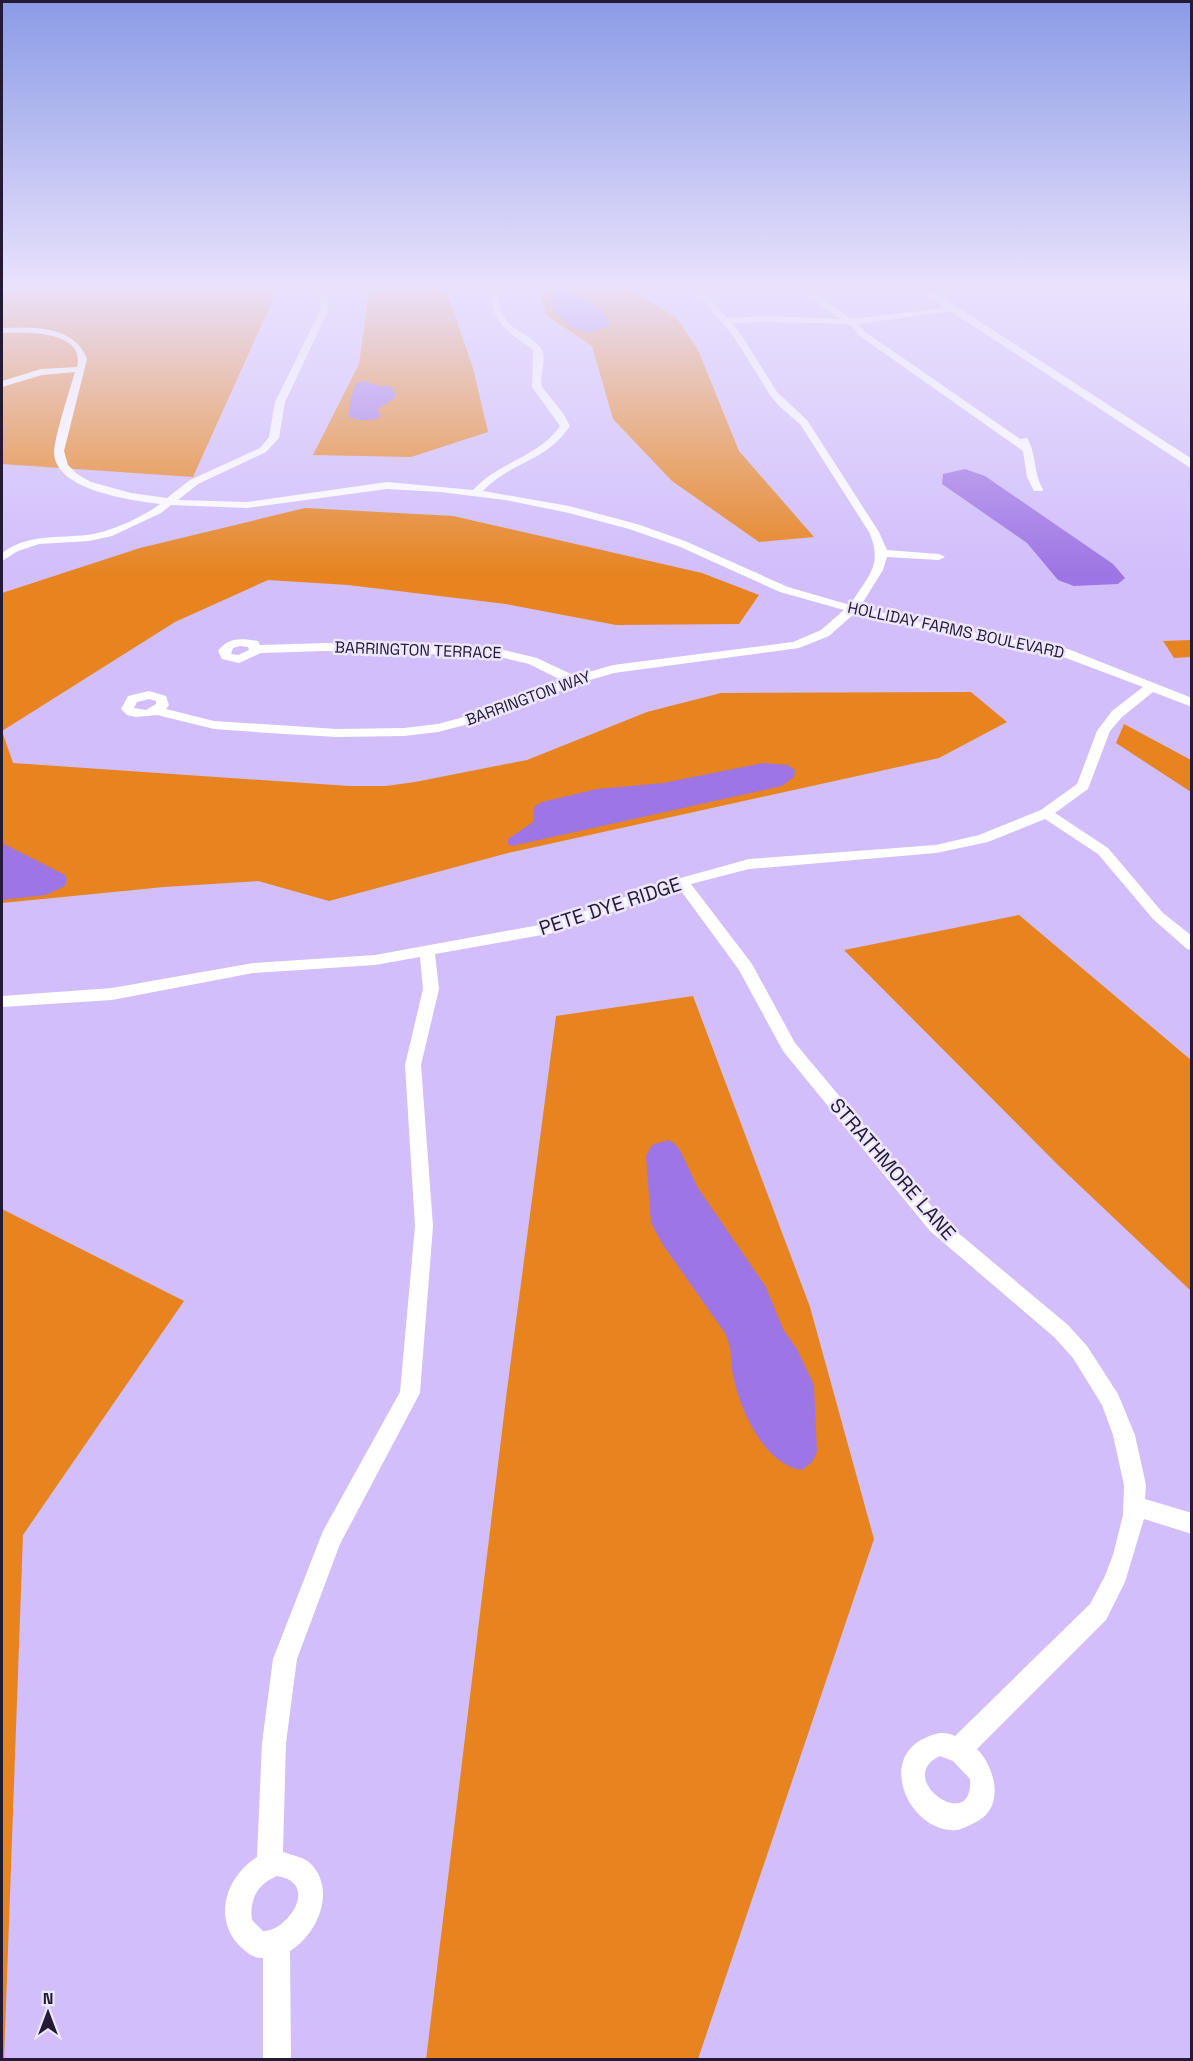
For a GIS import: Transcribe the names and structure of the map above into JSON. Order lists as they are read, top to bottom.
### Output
{
  "streets": {
    "street": [
      "HOLLIDAY FARMS BOULEVARD",
      "BARRINGTON TERRACE",
      "BARRINGTON WAY",
      "PETE DYE RIDGE",
      "STRATHMORE LANE"
    ]
  },
  "crossings": [
    ["HOLLIDAY FARMS BOULEVARD", "BARRINGTON WAY"],
    ["HOLLIDAY FARMS BOULEVARD", "PETE DYE RIDGE"],
    ["BARRINGTON TERRACE", "BARRINGTON WAY"],
    ["PETE DYE RIDGE", "STRATHMORE LANE"]
  ],
  "north": "top"
}
